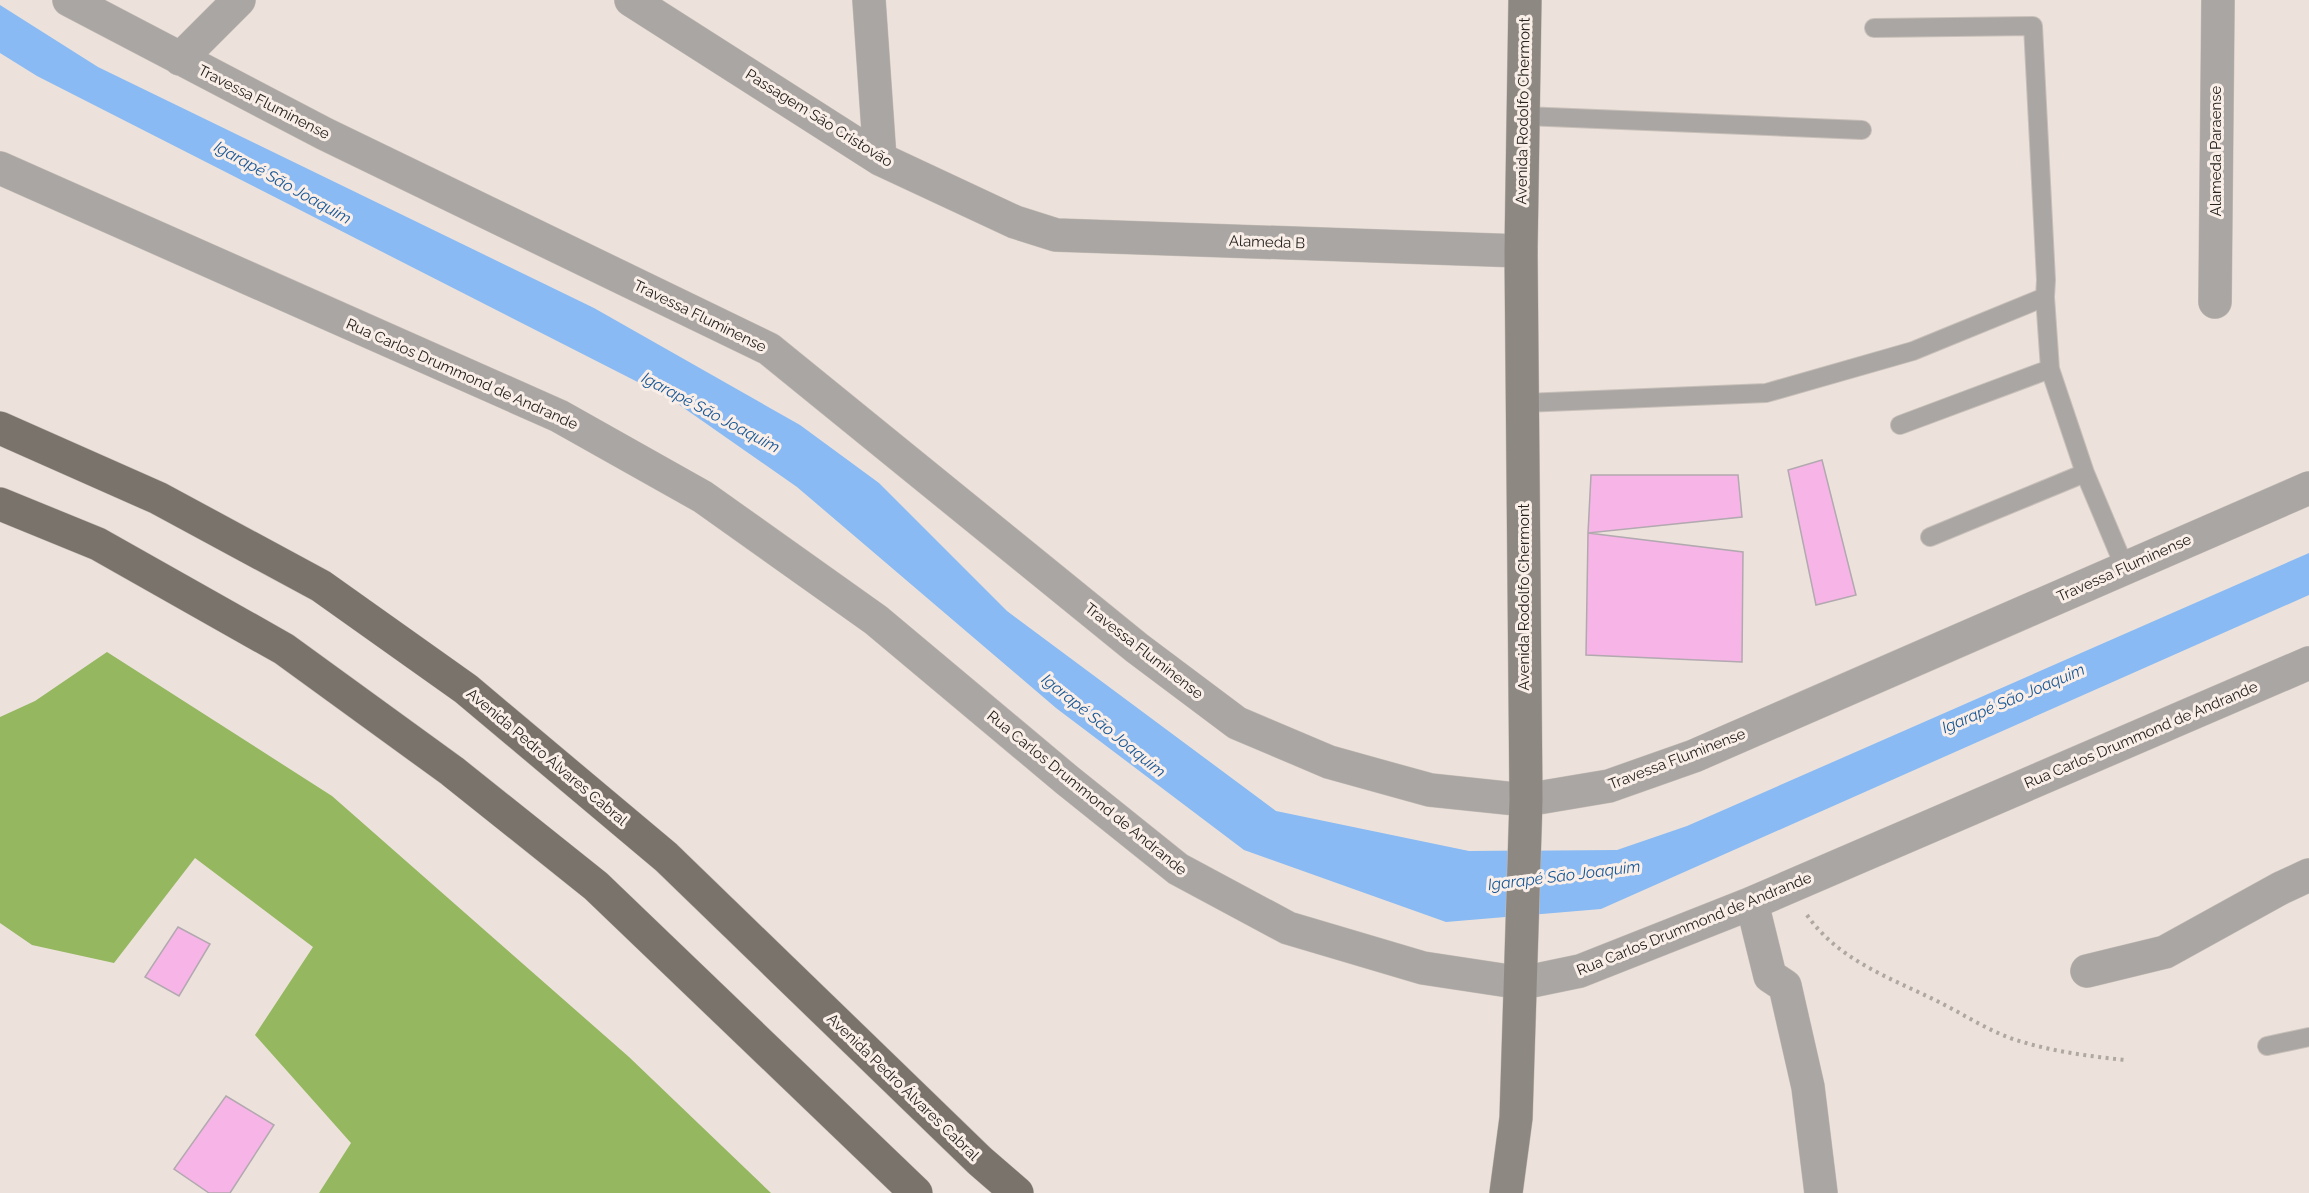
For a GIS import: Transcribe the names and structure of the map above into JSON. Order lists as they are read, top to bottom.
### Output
{
  "streets": {
    "main road": ["Avenida Rodolfo Chermont", "Avenida Pedro Álvares Cabral"],
    "street": [
      "Travessa Fluminense",
      "Passagem São Cristovão",
      "Alameda Paraense",
      "Alameda B",
      "Rua Carlos Drummond de Andrande"
    ]
  },
  "crossings": [
    ["Travessa Fluminense", "Avenida Rodolfo Chermont"],
    ["Avenida Rodolfo Chermont", "Alameda B"],
    ["Avenida Rodolfo Chermont", "Rua Carlos Drummond de Andrande"],
    ["Passagem São Cristovão", "Alameda B"]
  ],
  "water": ["Igarapé São Joaquim"]
}
